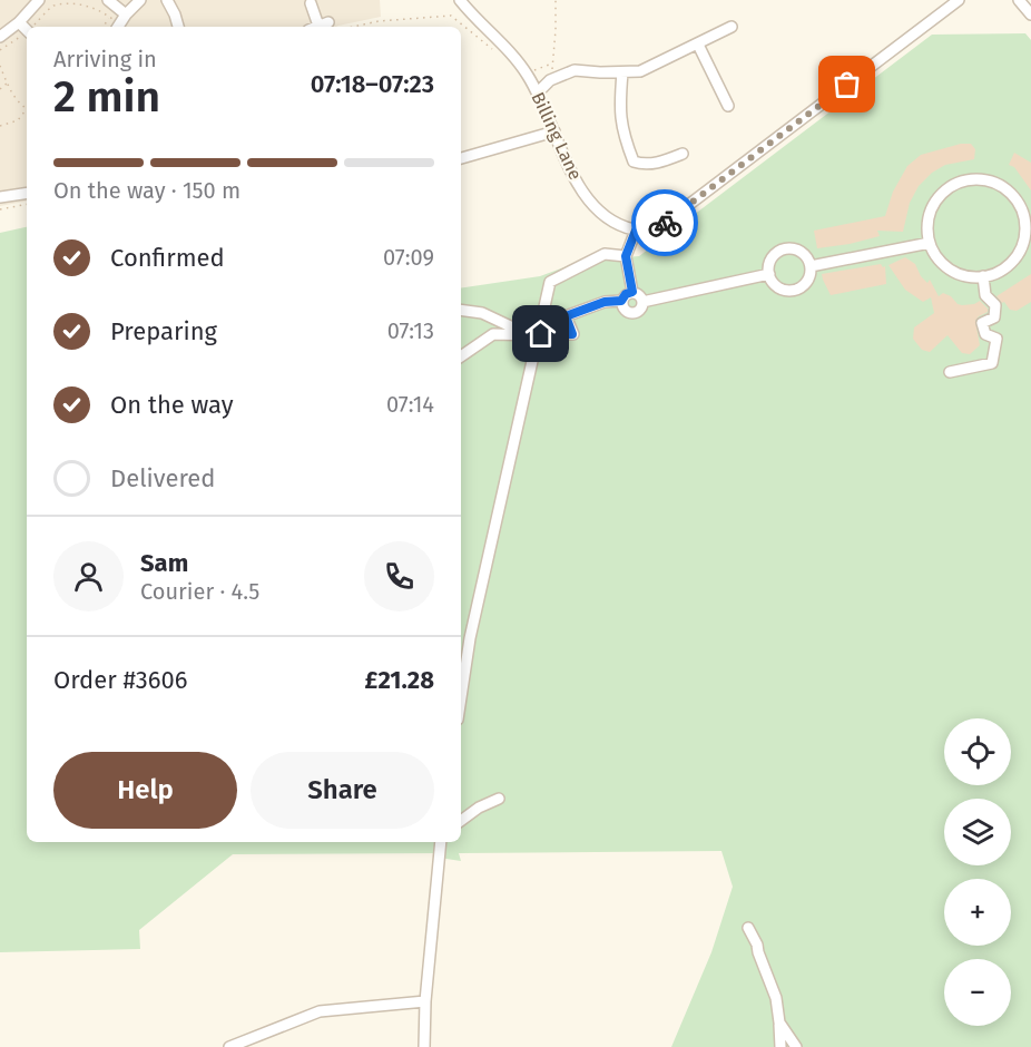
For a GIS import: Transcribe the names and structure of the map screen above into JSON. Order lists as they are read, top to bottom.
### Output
{
  "streets": {
    "street": ["Billing Lane"]
  },
  "page": {
    "heading": ["2 min", "Arriving in", "07:18–07:23"],
    "panel": [
      "Sam",
      "Courier · 4.5",
      "Order #3606",
      "£21.28"
    ],
    "bar": "On the way · 150 m",
    "list": [
      ["Confirmed", "07:09"],
      ["Preparing", "07:13"],
      ["On the way", "07:14"],
      "Delivered"
    ],
    "map_buttons": ["+", "−"],
    "buttons": ["Help", "Share"]
  }
}
